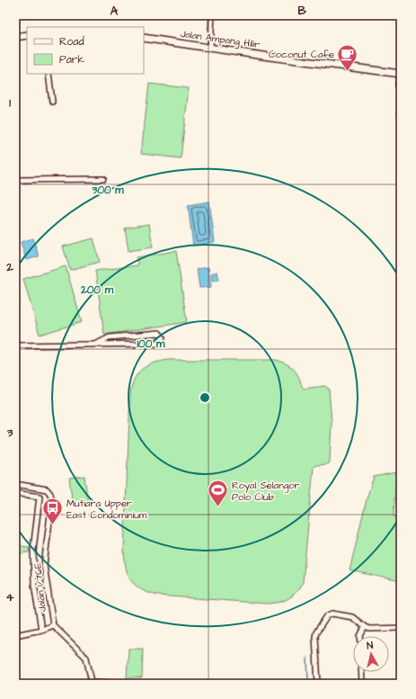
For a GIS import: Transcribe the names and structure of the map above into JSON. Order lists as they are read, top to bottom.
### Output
{
  "streets": {
    "street": ["Jalan Ampang Hilir", "Jalan 1/76E"]
  },
  "places": {
    "cafe": ["Coconut Cafe"],
    "sports": ["Royal Selangor Polo Club"],
    "bus stop": ["Mutiara Upper East Condominium"]
  },
  "legend": ["Road", "Park"],
  "north": "top",
  "grid": {
    "columns": ["A", "B"],
    "rows": [
      "1",
      "2",
      "3",
      "4"
    ]
  },
  "rings": ["300 m", "200 m", "100 m"]
}
